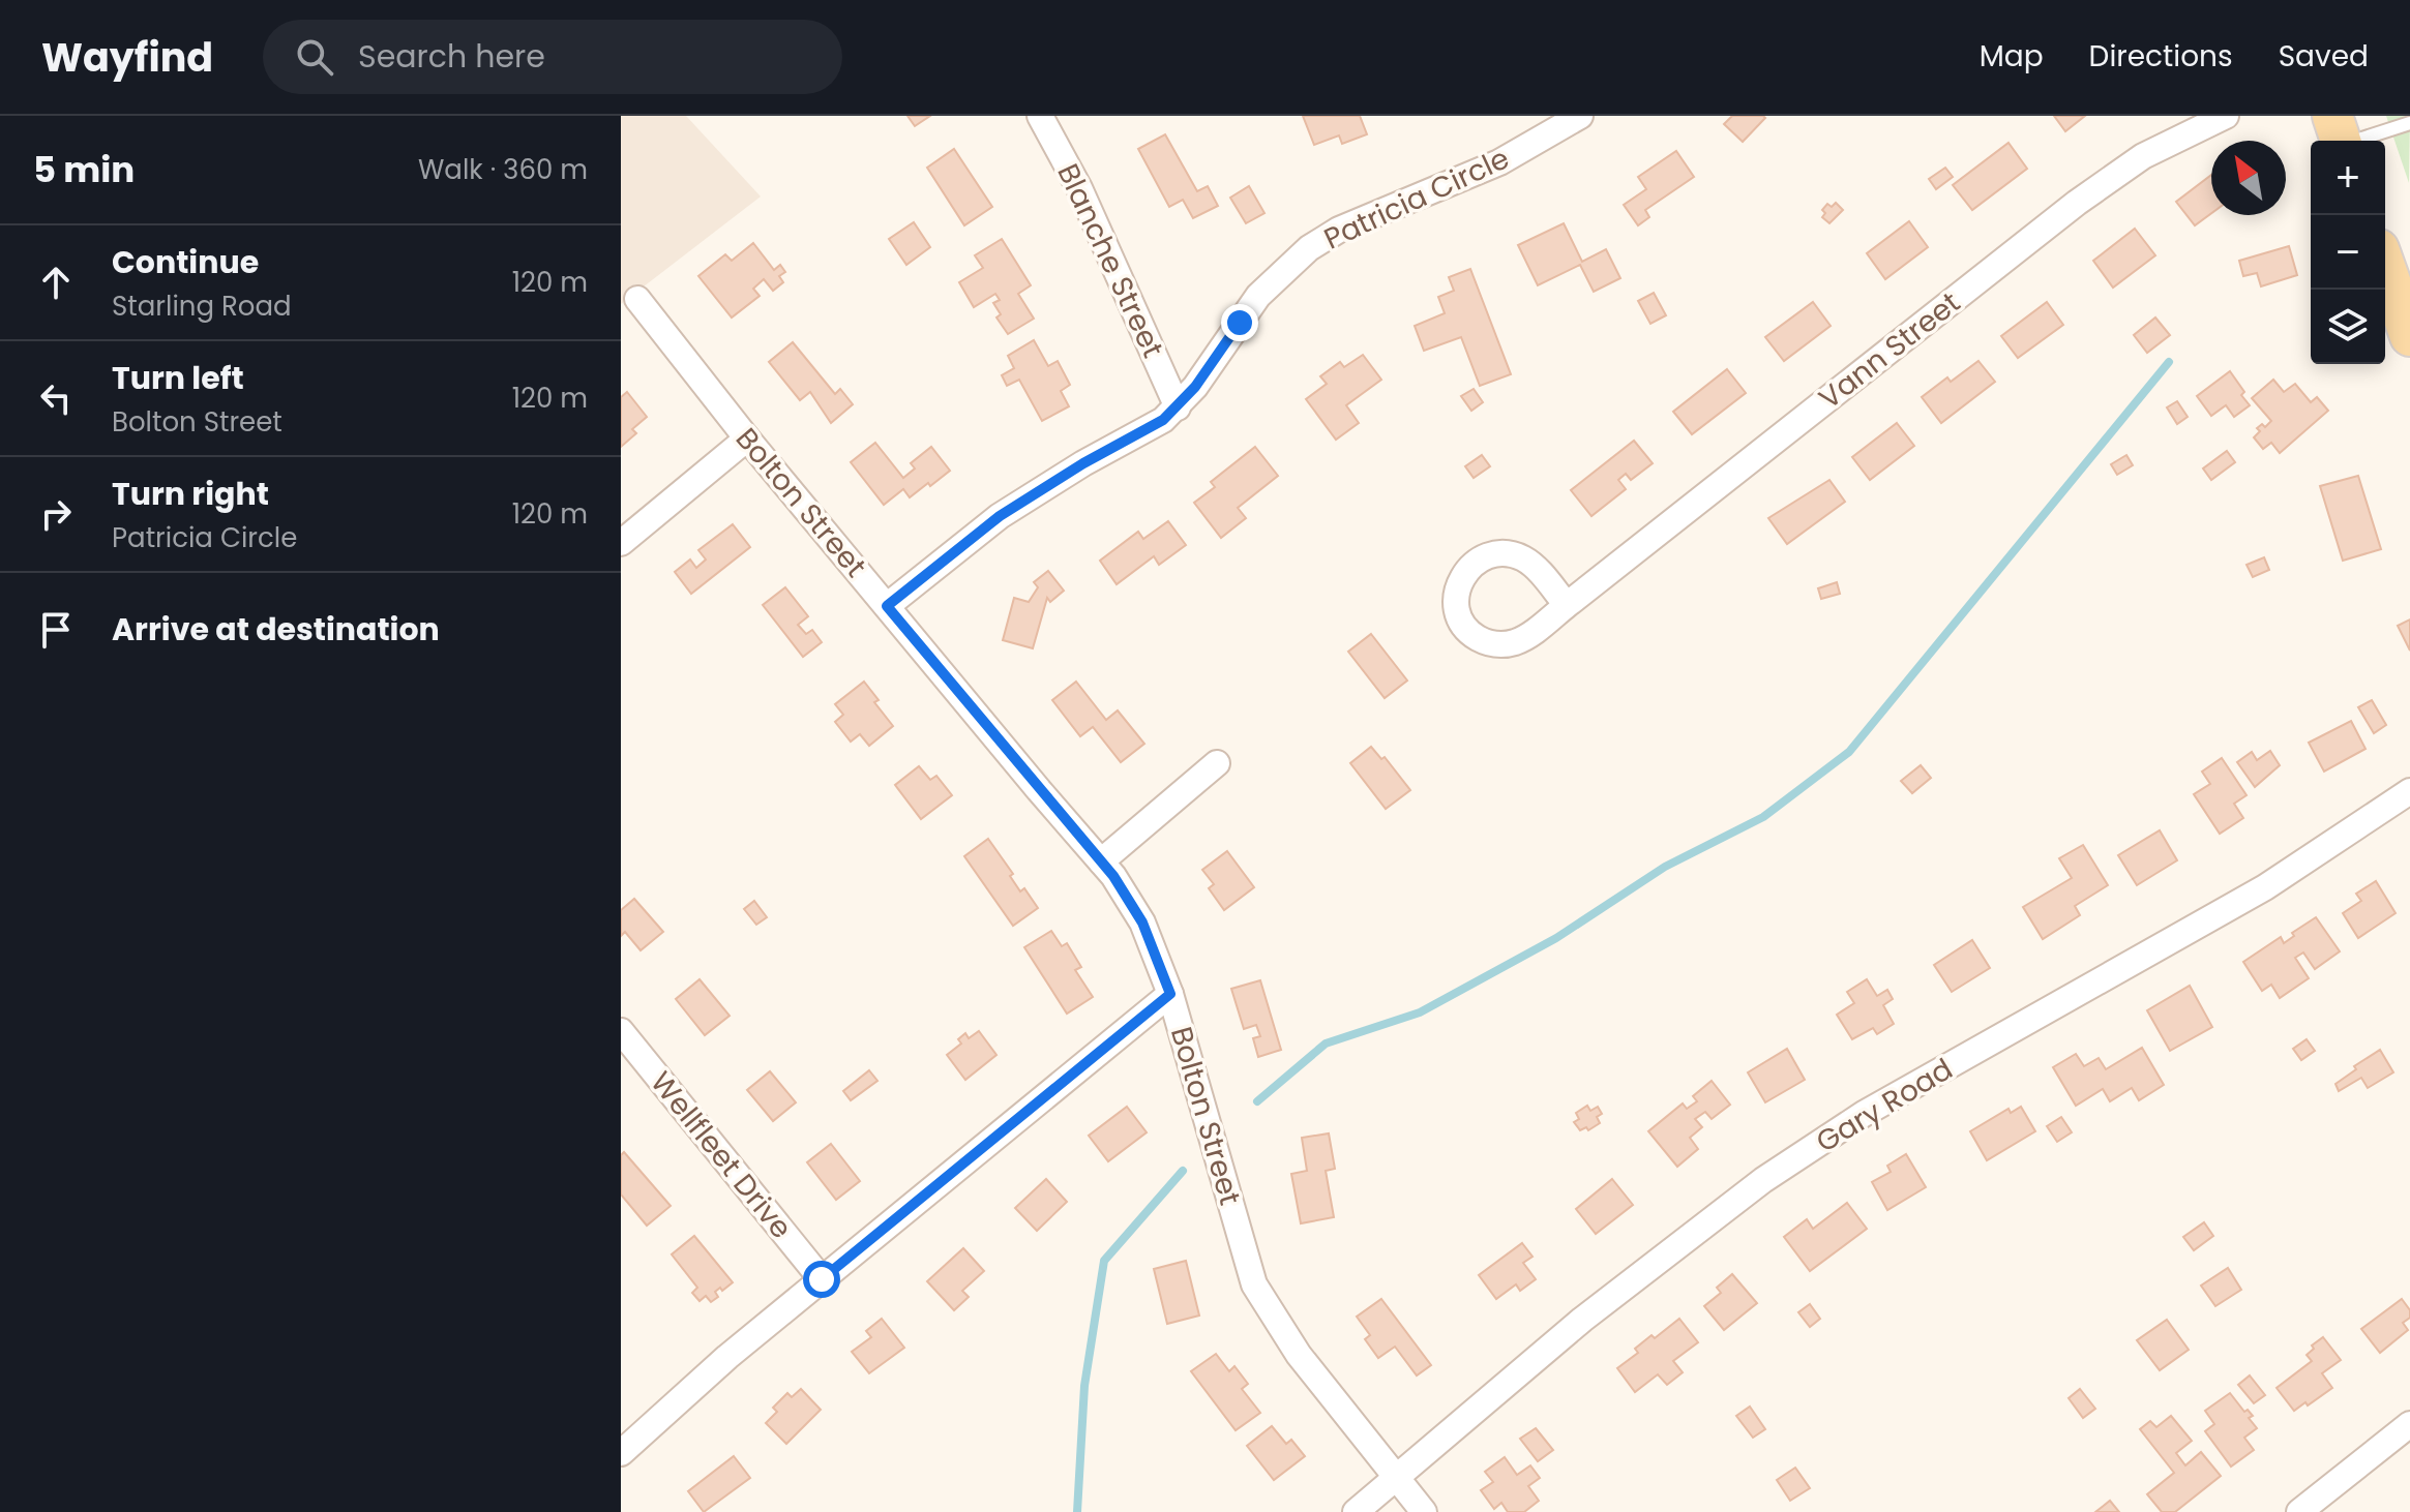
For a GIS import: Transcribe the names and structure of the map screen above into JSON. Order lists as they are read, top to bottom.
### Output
{
  "streets": {
    "street": [
      "Patricia Circle",
      "Blanche Street",
      "Vann Street",
      "Bolton Street",
      "Gary Road",
      "Wellfleet Drive"
    ]
  },
  "crossings": [
    ["Patricia Circle", "Blanche Street"],
    ["Patricia Circle", "Bolton Street"],
    ["Bolton Street", "Gary Road"]
  ],
  "north": "top left",
  "page": {
    "header": "Wayfind",
    "search": "Search here",
    "nav": ["Map", "Directions", "Saved"],
    "heading": ["5 min", "Walk · 360 m"],
    "map_buttons": ["+", "−"],
    "list": [
      ["Continue", "Starling Road", "120 m"],
      ["Turn left", "Bolton Street", "120 m"],
      ["Turn right", "Patricia Circle", "120 m"],
      "Arrive at destination"
    ]
  }
}
